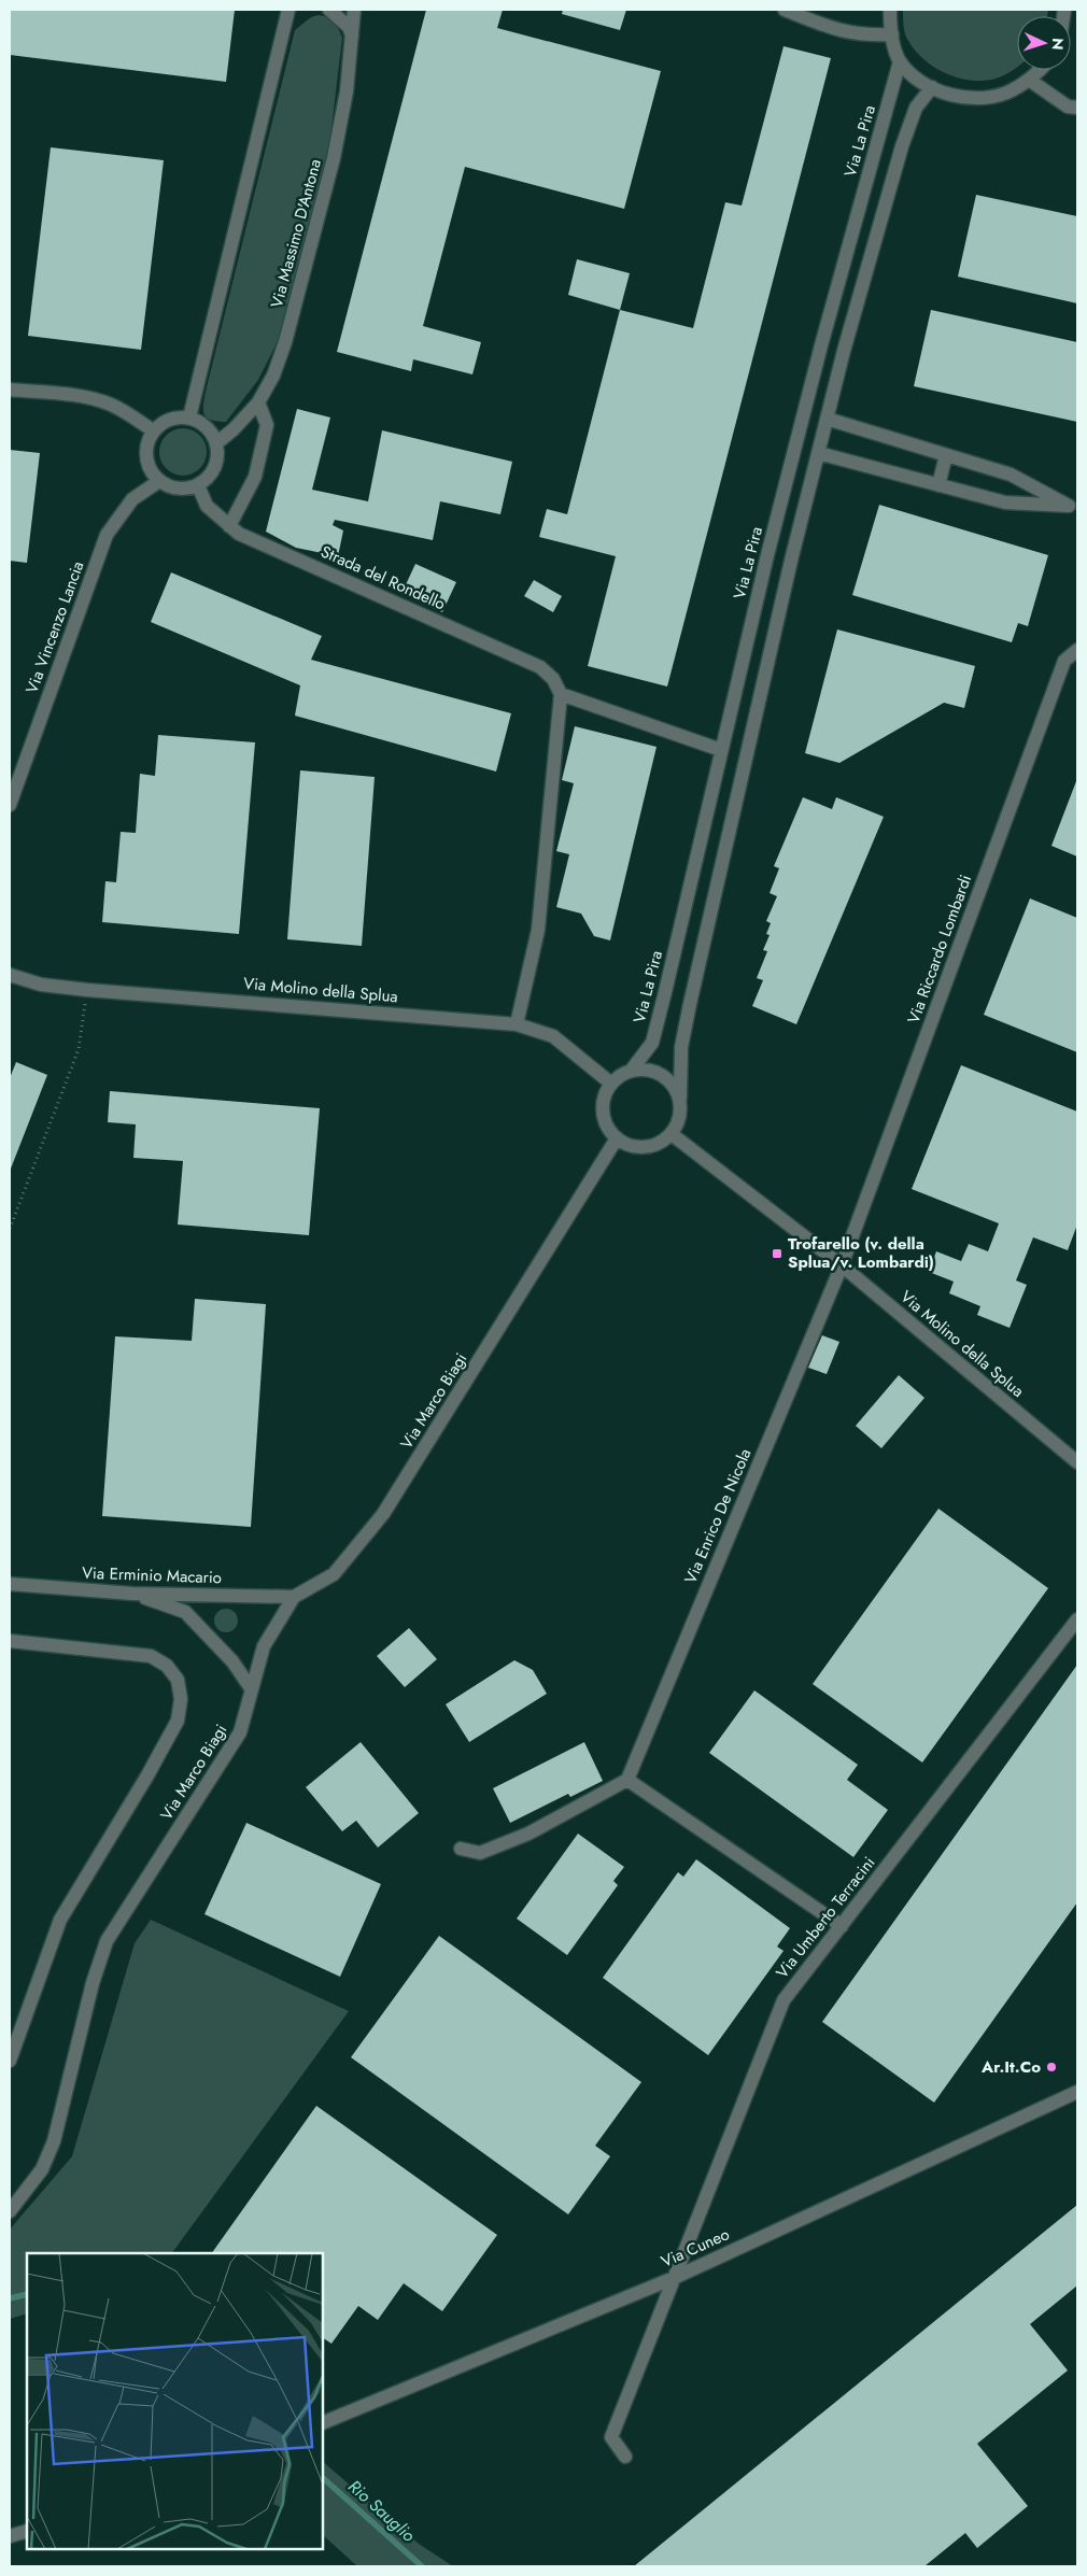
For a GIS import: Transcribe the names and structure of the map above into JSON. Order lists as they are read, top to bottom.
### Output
{
  "streets": {
    "street": [
      "Via La Pira",
      "Via Massimo D'Antona",
      "Strada del Rondello",
      "Via Vincenzo Lancia",
      "Via Riccardo Lombardi",
      "Via Molino della Splua",
      "Via Marco Biagi",
      "Via Enrico De Nicola",
      "Via Erminio Macario",
      "Via Umberto Terracini",
      "Via Cuneo"
    ]
  },
  "crossings": [
    ["Via La Pira", "Via Molino della Splua"],
    ["Via La Pira", "Via Marco Biagi"],
    ["Via Massimo D'Antona", "Strada del Rondello"],
    ["Via Massimo D'Antona", "Via Vincenzo Lancia"],
    ["Strada del Rondello", "Via Vincenzo Lancia"],
    ["Via Riccardo Lombardi", "Via Molino della Splua"],
    ["Via Riccardo Lombardi", "Via Enrico De Nicola"],
    ["Via Molino della Splua", "Via Marco Biagi"],
    ["Via Molino della Splua", "Via Enrico De Nicola"],
    ["Via Marco Biagi", "Via Erminio Macario"],
    ["Via Umberto Terracini", "Via Cuneo"]
  ],
  "water": ["Rio Sauglio"],
  "places": {
    "transit": ["Trofarello (v. della Splua/v. Lombardi)"],
    "other": ["Ar.It.Co"]
  },
  "north": "right"
}
